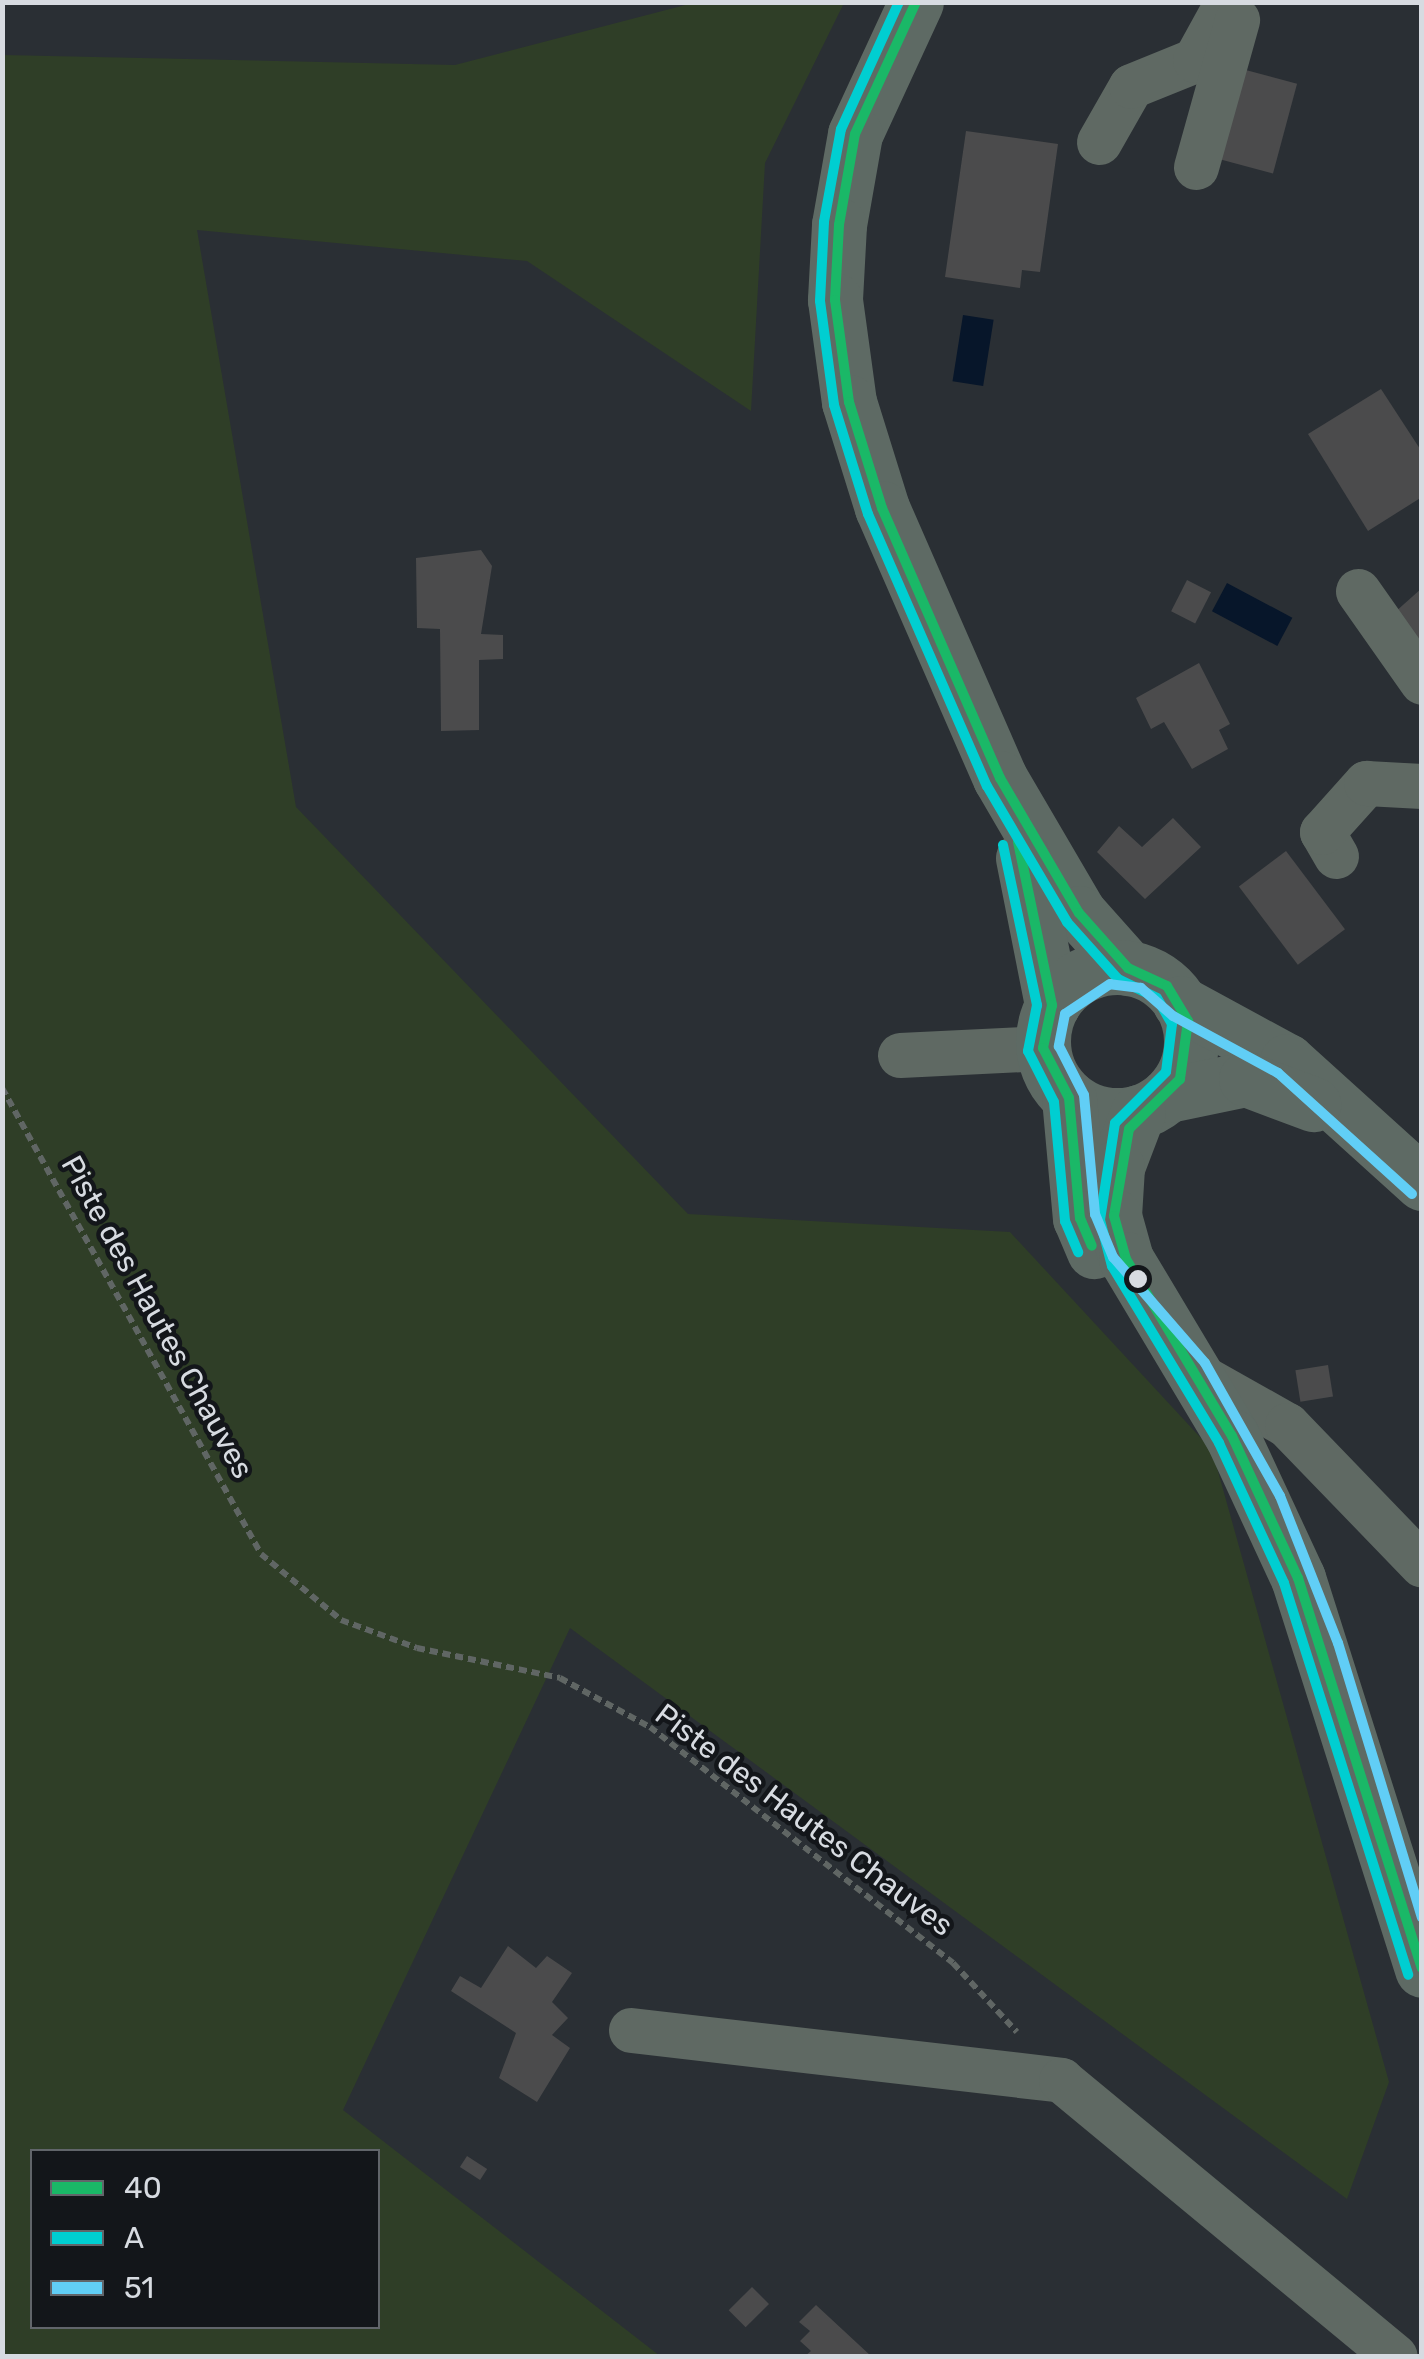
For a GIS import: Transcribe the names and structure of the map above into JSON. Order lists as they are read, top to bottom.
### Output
{
  "streets": {
    "path": ["Piste des Hautes Chauves"]
  },
  "lines": ["transit line 40", "transit line A", "transit line 51"],
  "legend": ["40", "A", "51"]
}
